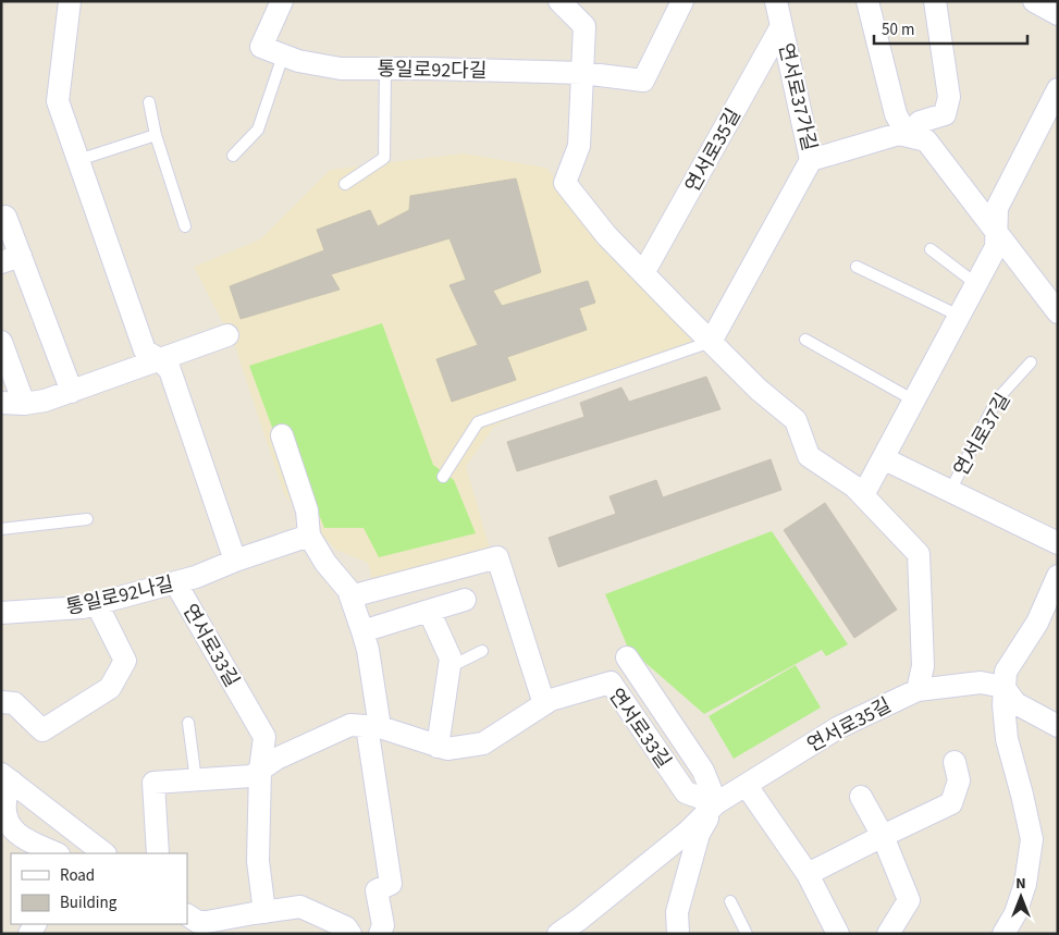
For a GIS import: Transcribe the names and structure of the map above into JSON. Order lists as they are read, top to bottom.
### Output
{
  "streets": {
    "street": [
      "통일로92다길",
      "연서로37가길",
      "연서로35길",
      "연서로37길",
      "통일로92나길",
      "연서로33길"
    ]
  },
  "crossings": [
    ["연서로37가길", "연서로35길"],
    ["통일로92나길", "연서로33길"]
  ],
  "legend": ["Road", "Building"],
  "scale_bar": "50 m",
  "north": "top"
}
